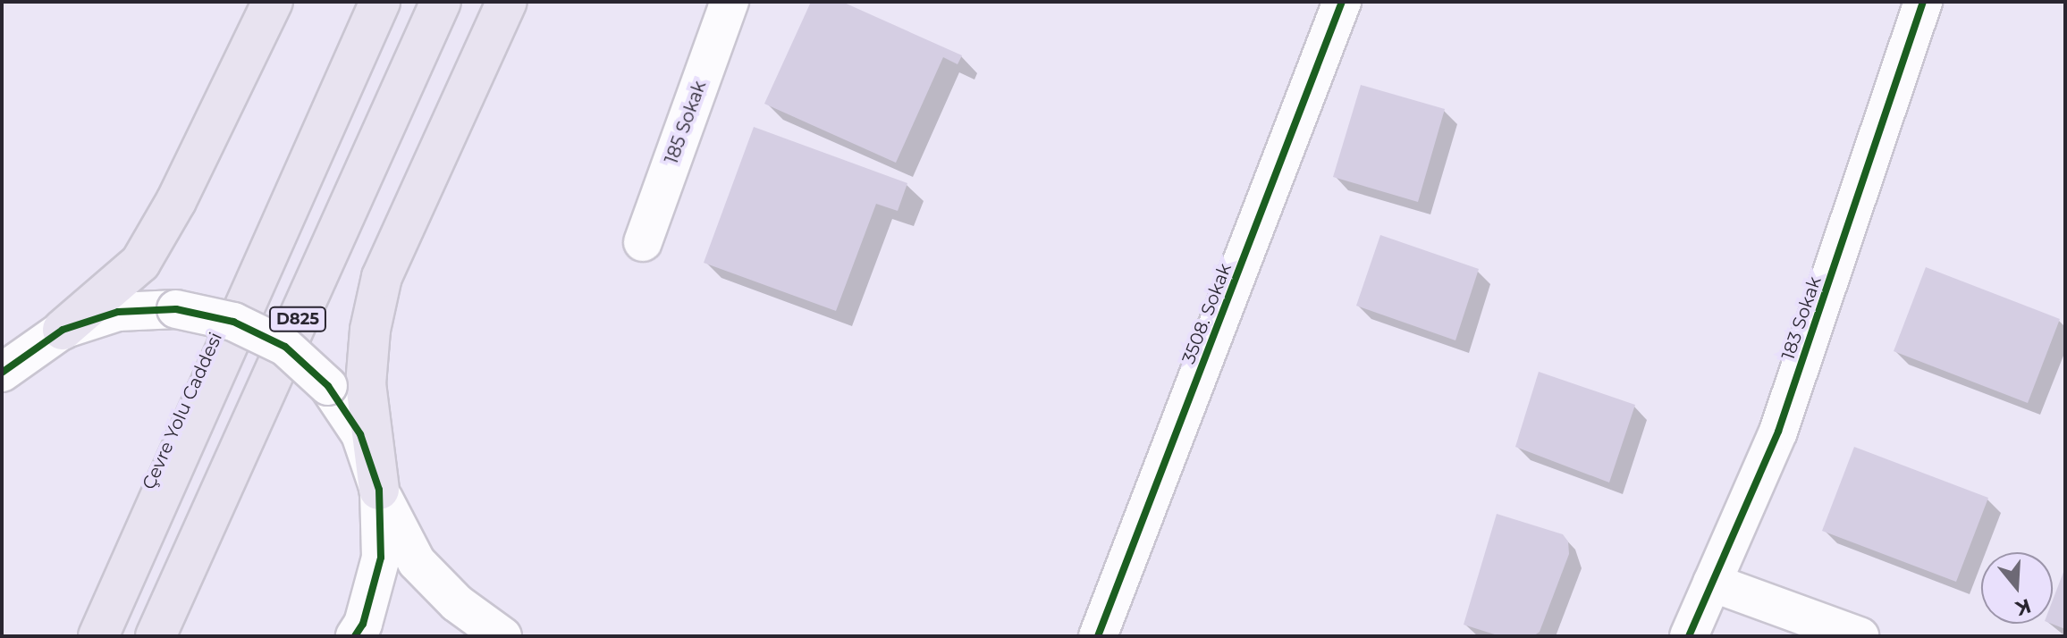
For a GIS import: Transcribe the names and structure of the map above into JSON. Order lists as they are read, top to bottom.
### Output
{
  "streets": {
    "highway": ["D825", "Çevre Yolu Caddesi"],
    "street": ["185 Sokak", "3508. Sokak", "183 Sokak"]
  },
  "north": "bottom"
}
